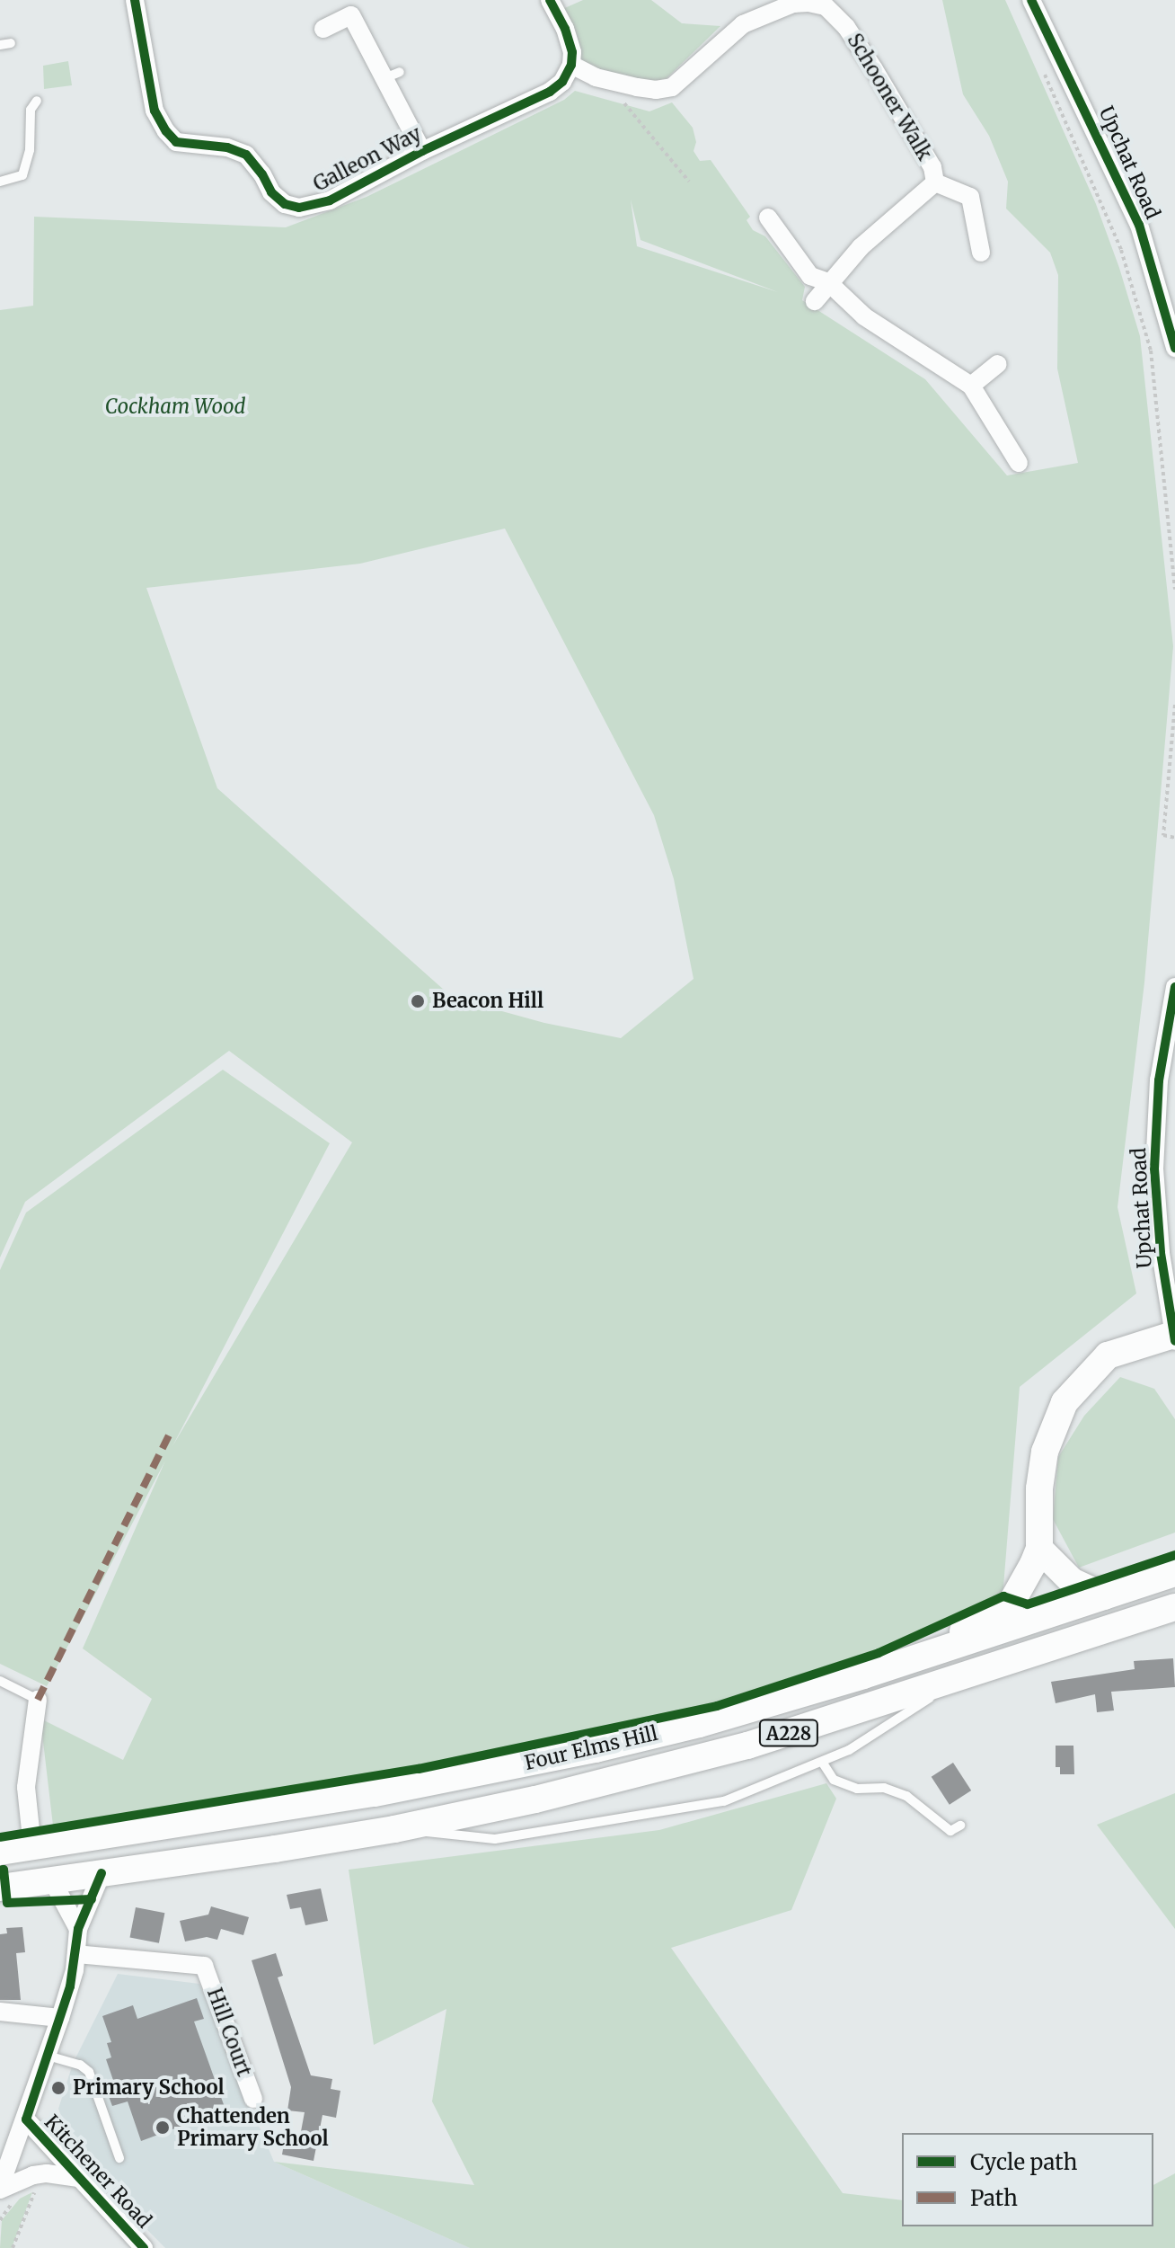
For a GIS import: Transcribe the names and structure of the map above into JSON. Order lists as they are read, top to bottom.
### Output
{
  "streets": {
    "main road": ["A228", "Four Elms Hill"],
    "street": [
      "Schooner Walk",
      "Galleon Way",
      "Upchat Road",
      "Hill Court",
      "Kitchener Road"
    ]
  },
  "crossings": [
    ["Schooner Walk", "Galleon Way"],
    ["A228", "Four Elms Hill"]
  ],
  "parks": ["Cockham Wood"],
  "places": ["Beacon Hill", "Primary School", "Chattenden Primary School"],
  "legend": ["Cycle path", "Path"]
}
